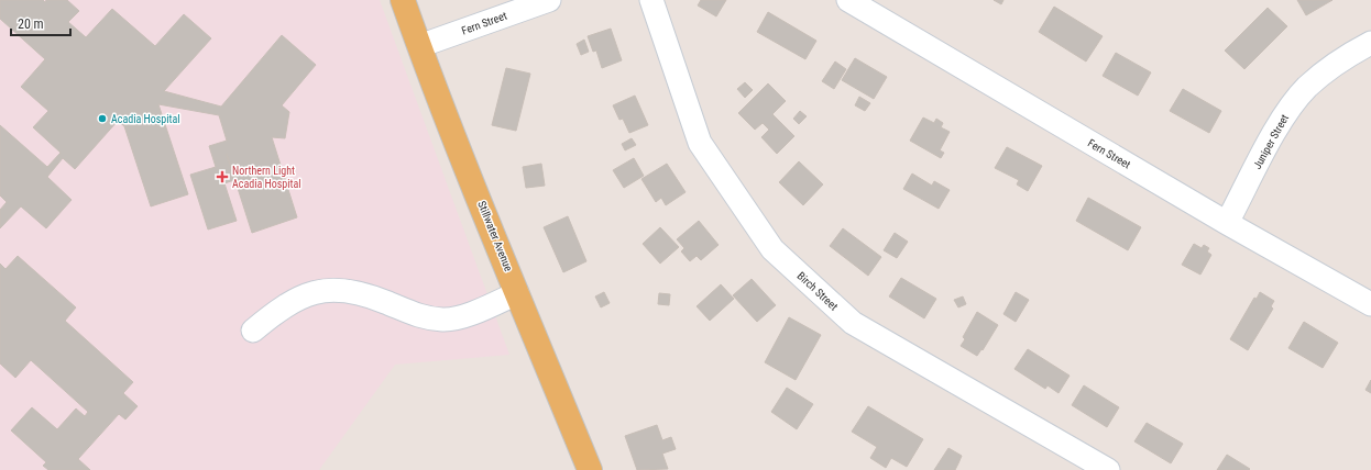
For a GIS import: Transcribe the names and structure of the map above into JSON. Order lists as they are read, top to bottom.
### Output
{
  "streets": {
    "main road": ["Stillwater Avenue"],
    "street": ["Fern Street", "Juniper Street", "Birch Street"]
  },
  "crossings": [
    ["Fern Street", "Juniper Street"],
    ["Fern Street", "Stillwater Avenue"]
  ],
  "places": {
    "other": ["Acadia Hospital"],
    "health": ["Northern Light Acadia Hospital"]
  },
  "scale_bar": "20 m"
}
